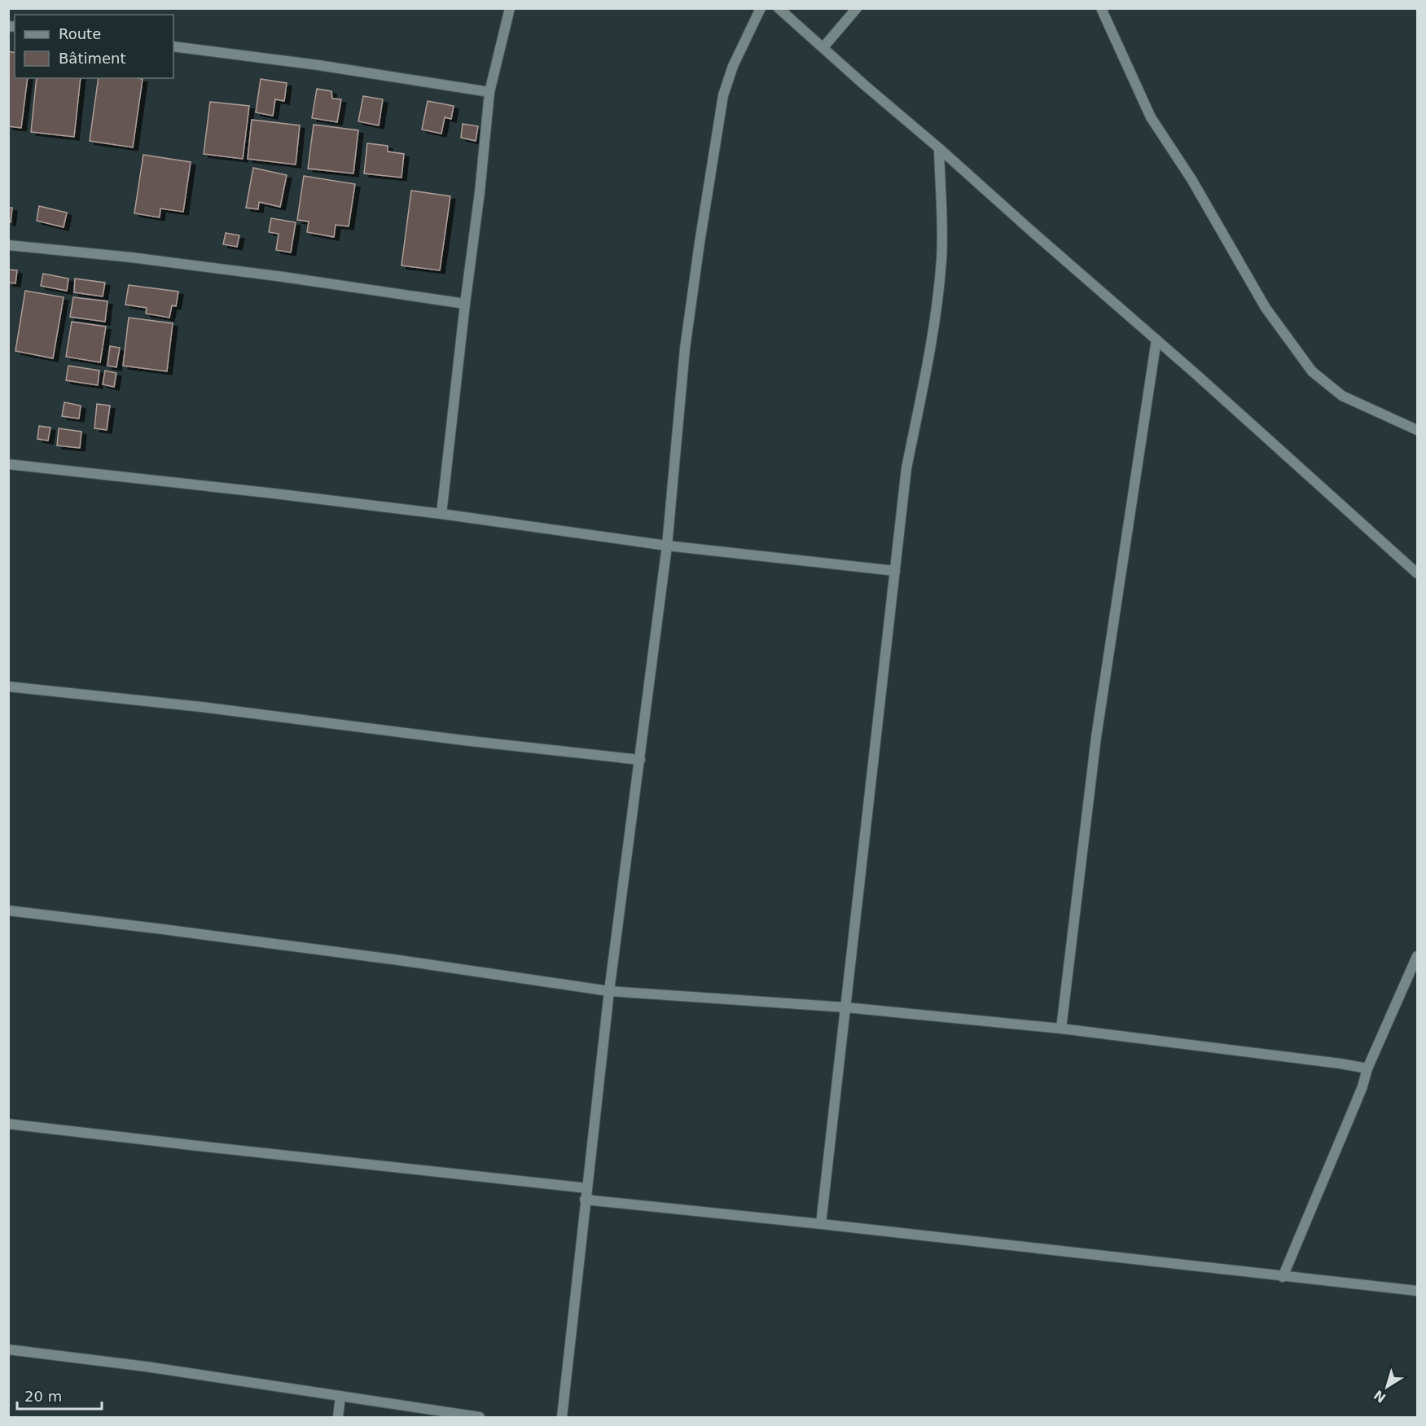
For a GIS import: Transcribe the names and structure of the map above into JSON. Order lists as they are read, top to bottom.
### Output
{
  "legend": ["Route", "Bâtiment"],
  "scale_bar": "20 m",
  "north": "bottom left"
}
